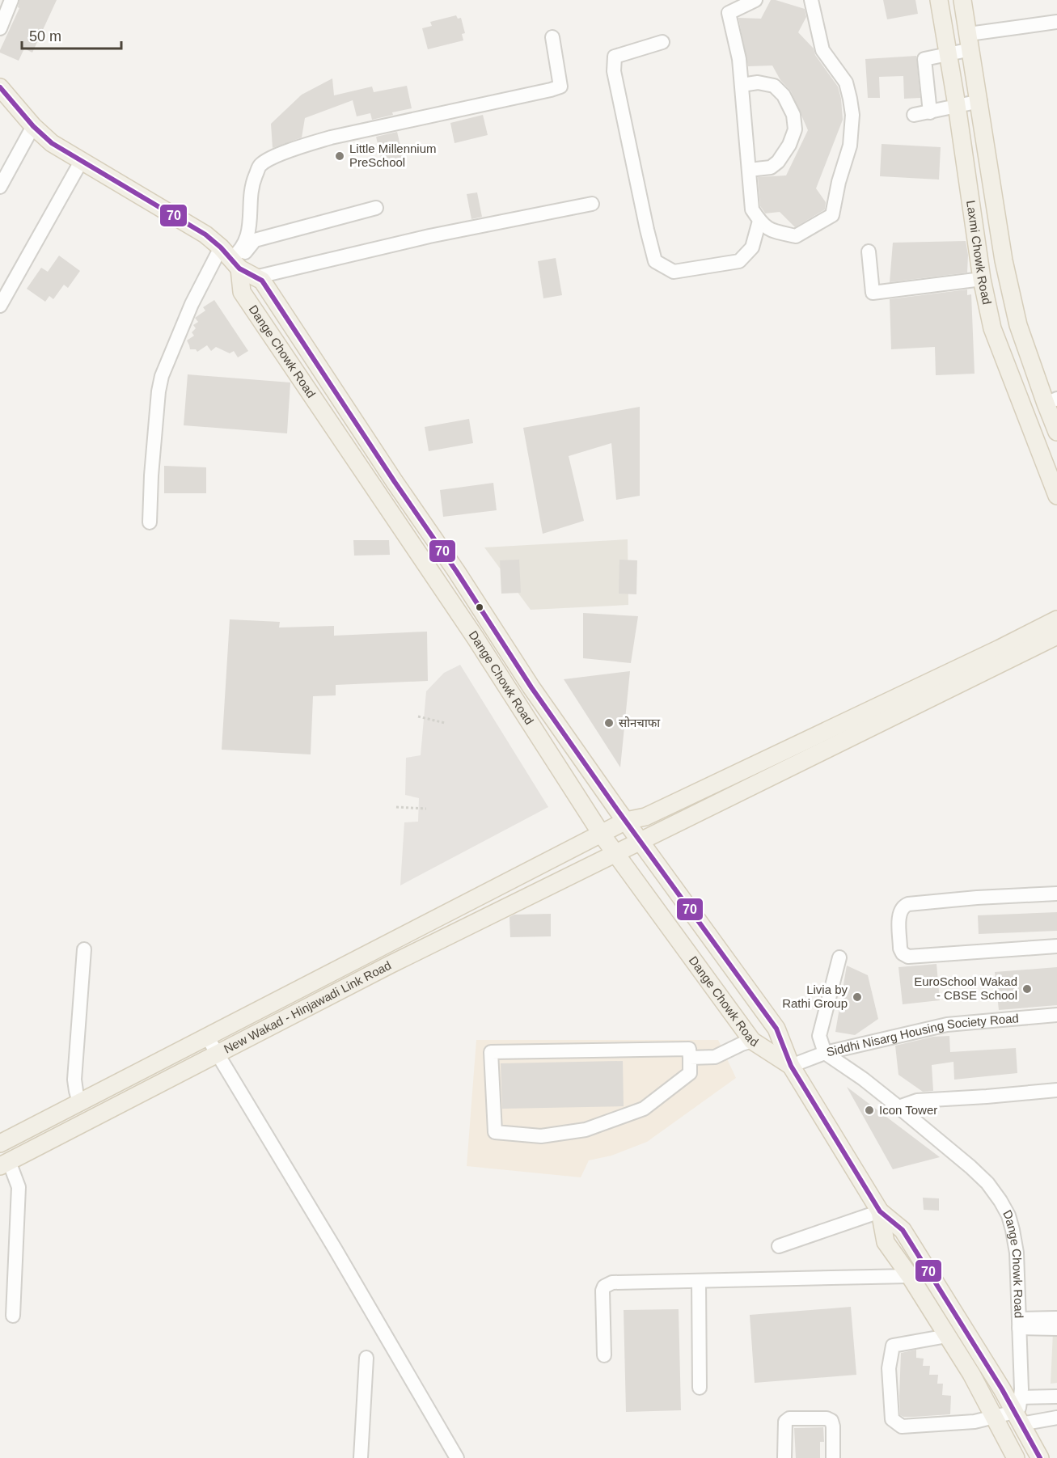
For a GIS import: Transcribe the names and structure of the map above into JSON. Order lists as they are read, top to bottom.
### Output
{
  "streets": {
    "main road": ["Laxmi Chowk Road", "Dange Chowk Road", "New Wakad - Hinjawadi Link Road"],
    "street": ["Siddhi Nisarg Housing Society Road"]
  },
  "crossings": [
    ["Dange Chowk Road", "New Wakad - Hinjawadi Link Road"],
    ["Dange Chowk Road", "Siddhi Nisarg Housing Society Road"]
  ],
  "places": [
    "Little Millennium PreSchool",
    "सोनचाफा",
    "EuroSchool Wakad - CBSE School",
    "Livia by Rathi Group",
    "Icon Tower"
  ],
  "lines": ["transit line 70"],
  "scale_bar": "50 m"
}
